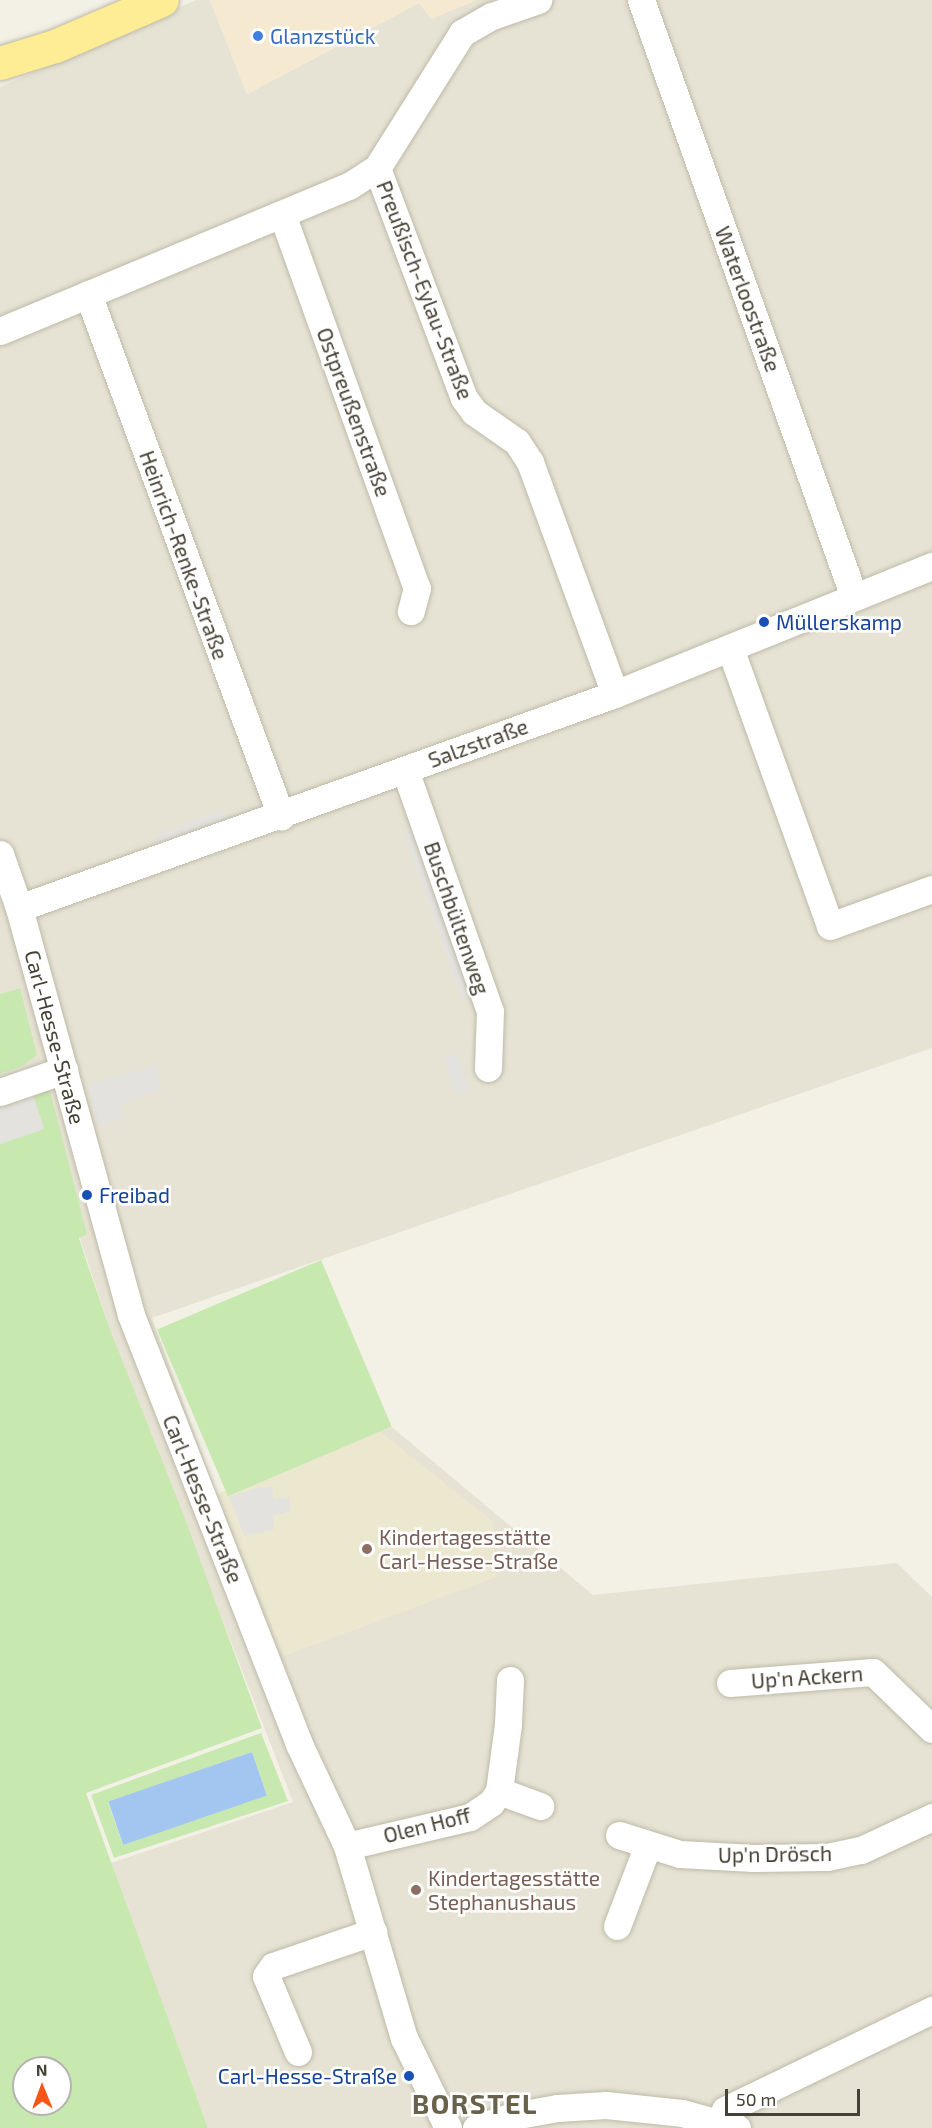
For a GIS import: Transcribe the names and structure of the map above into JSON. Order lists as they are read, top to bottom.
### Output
{
  "streets": {
    "street": [
      "Preußisch-Eylau-Straße",
      "Waterloostraße",
      "Ostpreußenstraße",
      "Heinrich-Renke-Straße",
      "Salzstraße",
      "Buschbültenweg",
      "Carl-Hesse-Straße",
      "Up'n Ackern",
      "Olen Hoff",
      "Up'n Drösch"
    ]
  },
  "crossings": [
    ["Preußisch-Eylau-Straße", "Salzstraße"],
    ["Waterloostraße", "Salzstraße"],
    ["Heinrich-Renke-Straße", "Salzstraße"],
    ["Salzstraße", "Buschbültenweg"],
    ["Salzstraße", "Carl-Hesse-Straße"],
    ["Carl-Hesse-Straße", "Olen Hoff"]
  ],
  "districts": ["BORSTEL"],
  "places": [
    "Glanzstück",
    "Müllerskamp",
    "Freibad",
    "Kindertagesstätte Carl-Hesse-Straße",
    "Kindertagesstätte Stephanushaus",
    "Carl-Hesse-Straße"
  ],
  "scale_bar": "50 m",
  "north": "top"
}
